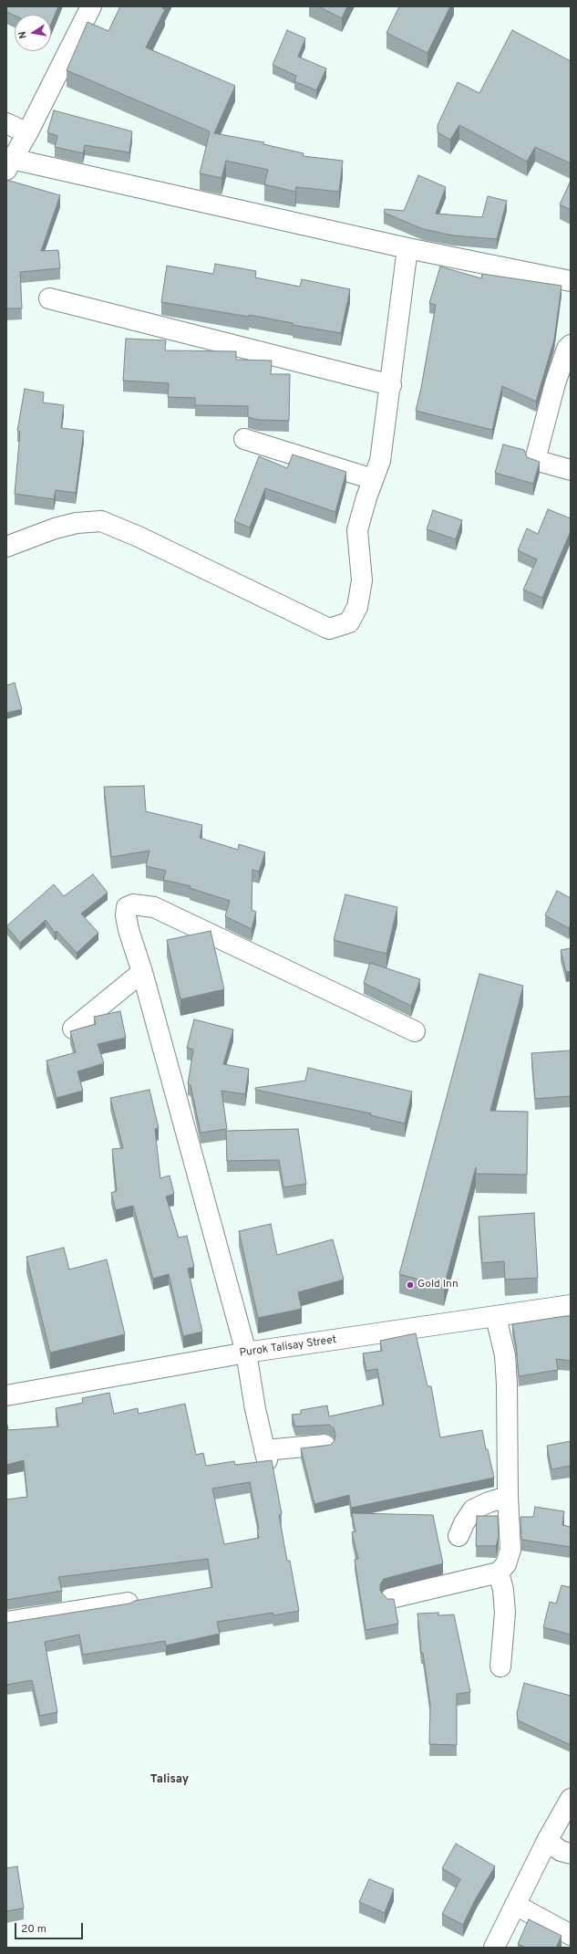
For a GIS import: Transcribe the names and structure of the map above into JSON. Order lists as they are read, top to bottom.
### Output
{
  "streets": {
    "street": ["Purok Talisay Street"]
  },
  "districts": ["Talisay"],
  "places": ["Gold Inn"],
  "scale_bar": "20 m",
  "north": "left"
}
